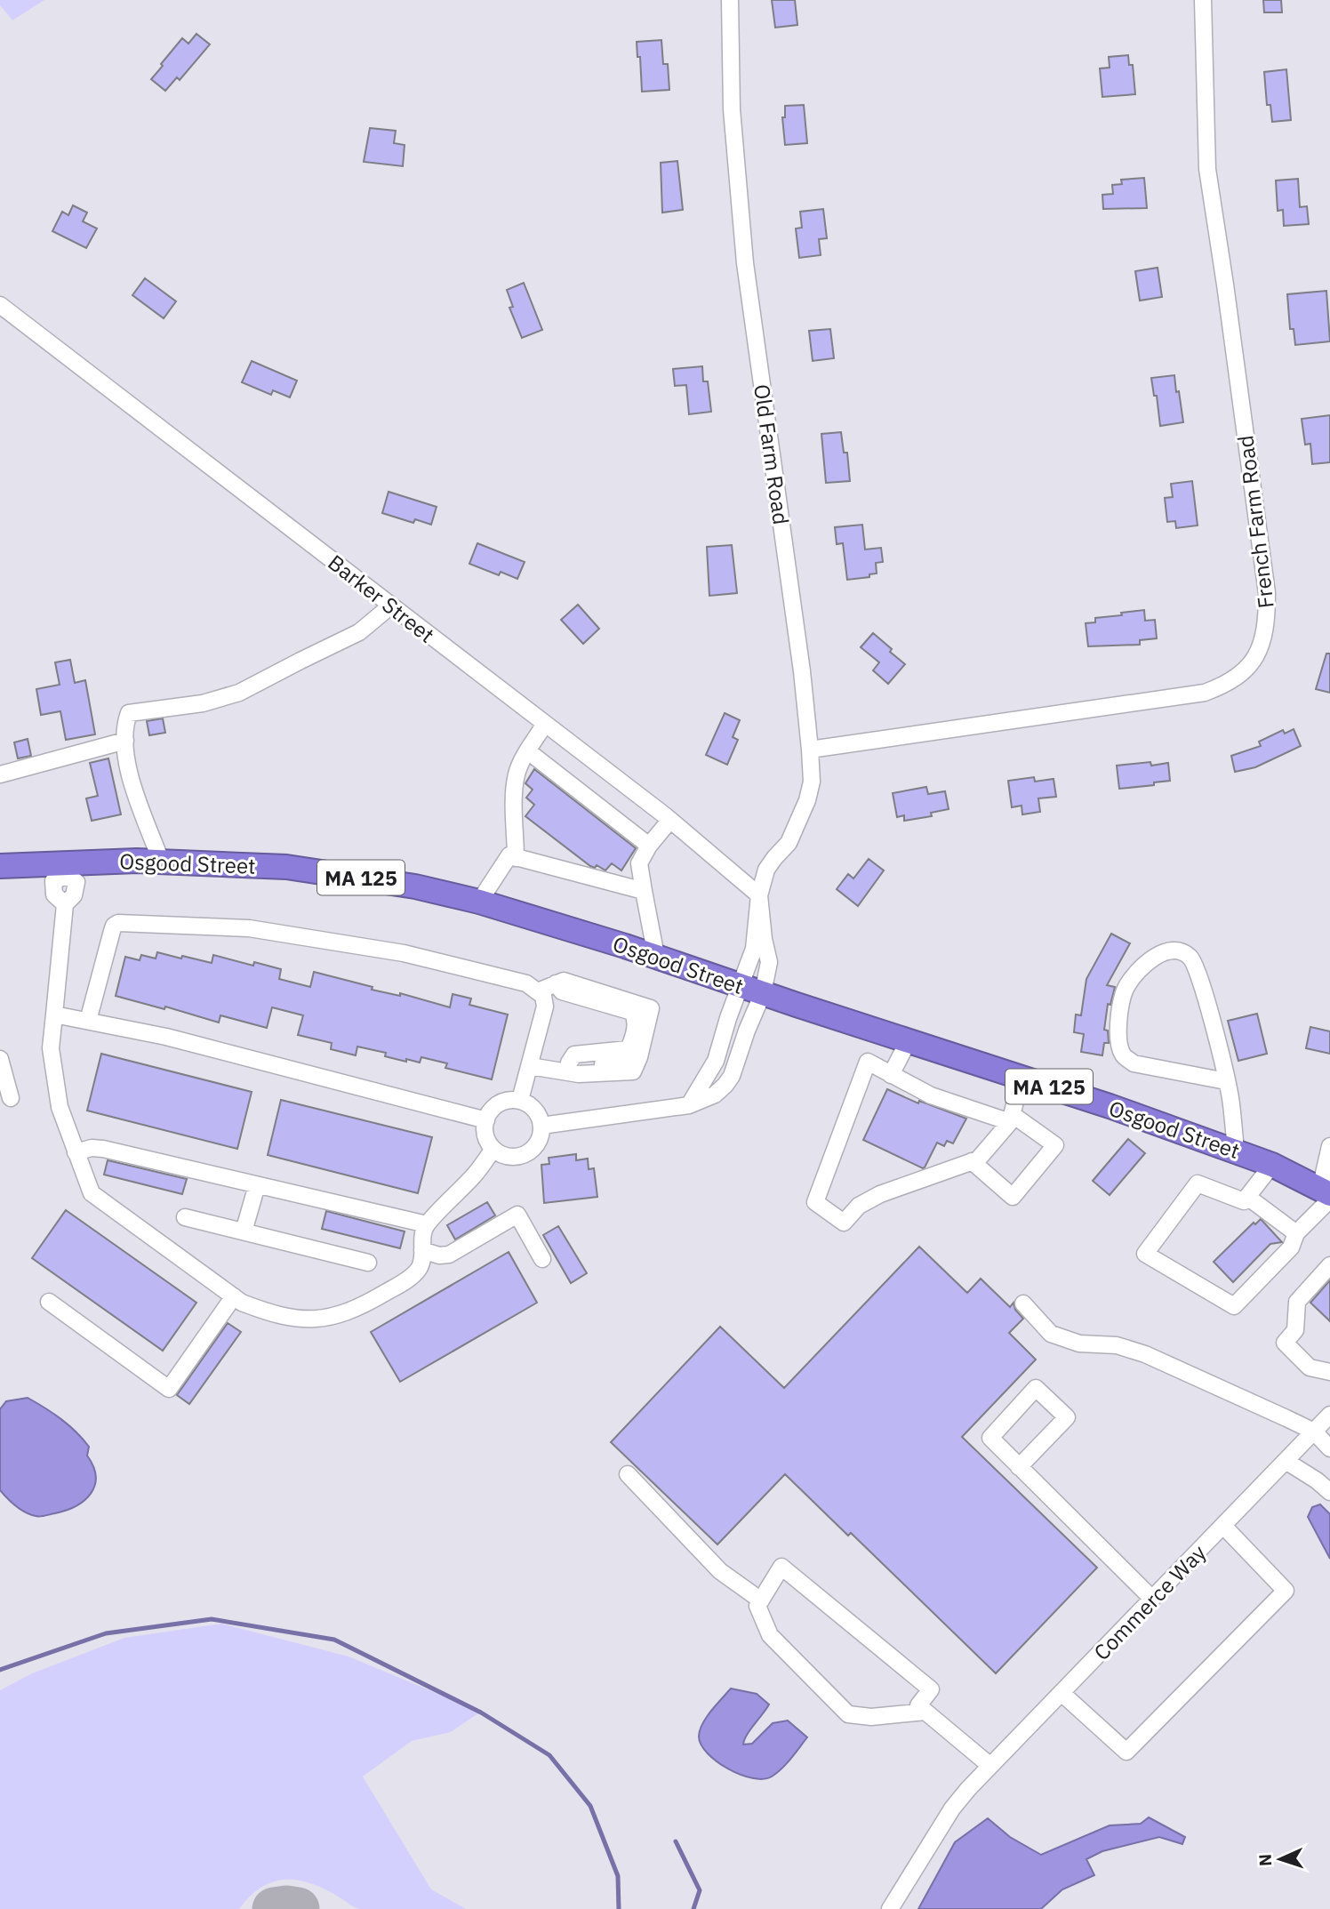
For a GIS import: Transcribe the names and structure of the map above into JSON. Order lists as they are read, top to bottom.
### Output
{
  "streets": {
    "highway": ["Osgood Street", "MA 125"],
    "street": [
      "Old Farm Road",
      "French Farm Road",
      "Barker Street",
      "Commerce Way"
    ]
  },
  "crossings": [
    ["Old Farm Road", "French Farm Road"],
    ["Old Farm Road", "Barker Street"]
  ],
  "north": "left"
}
